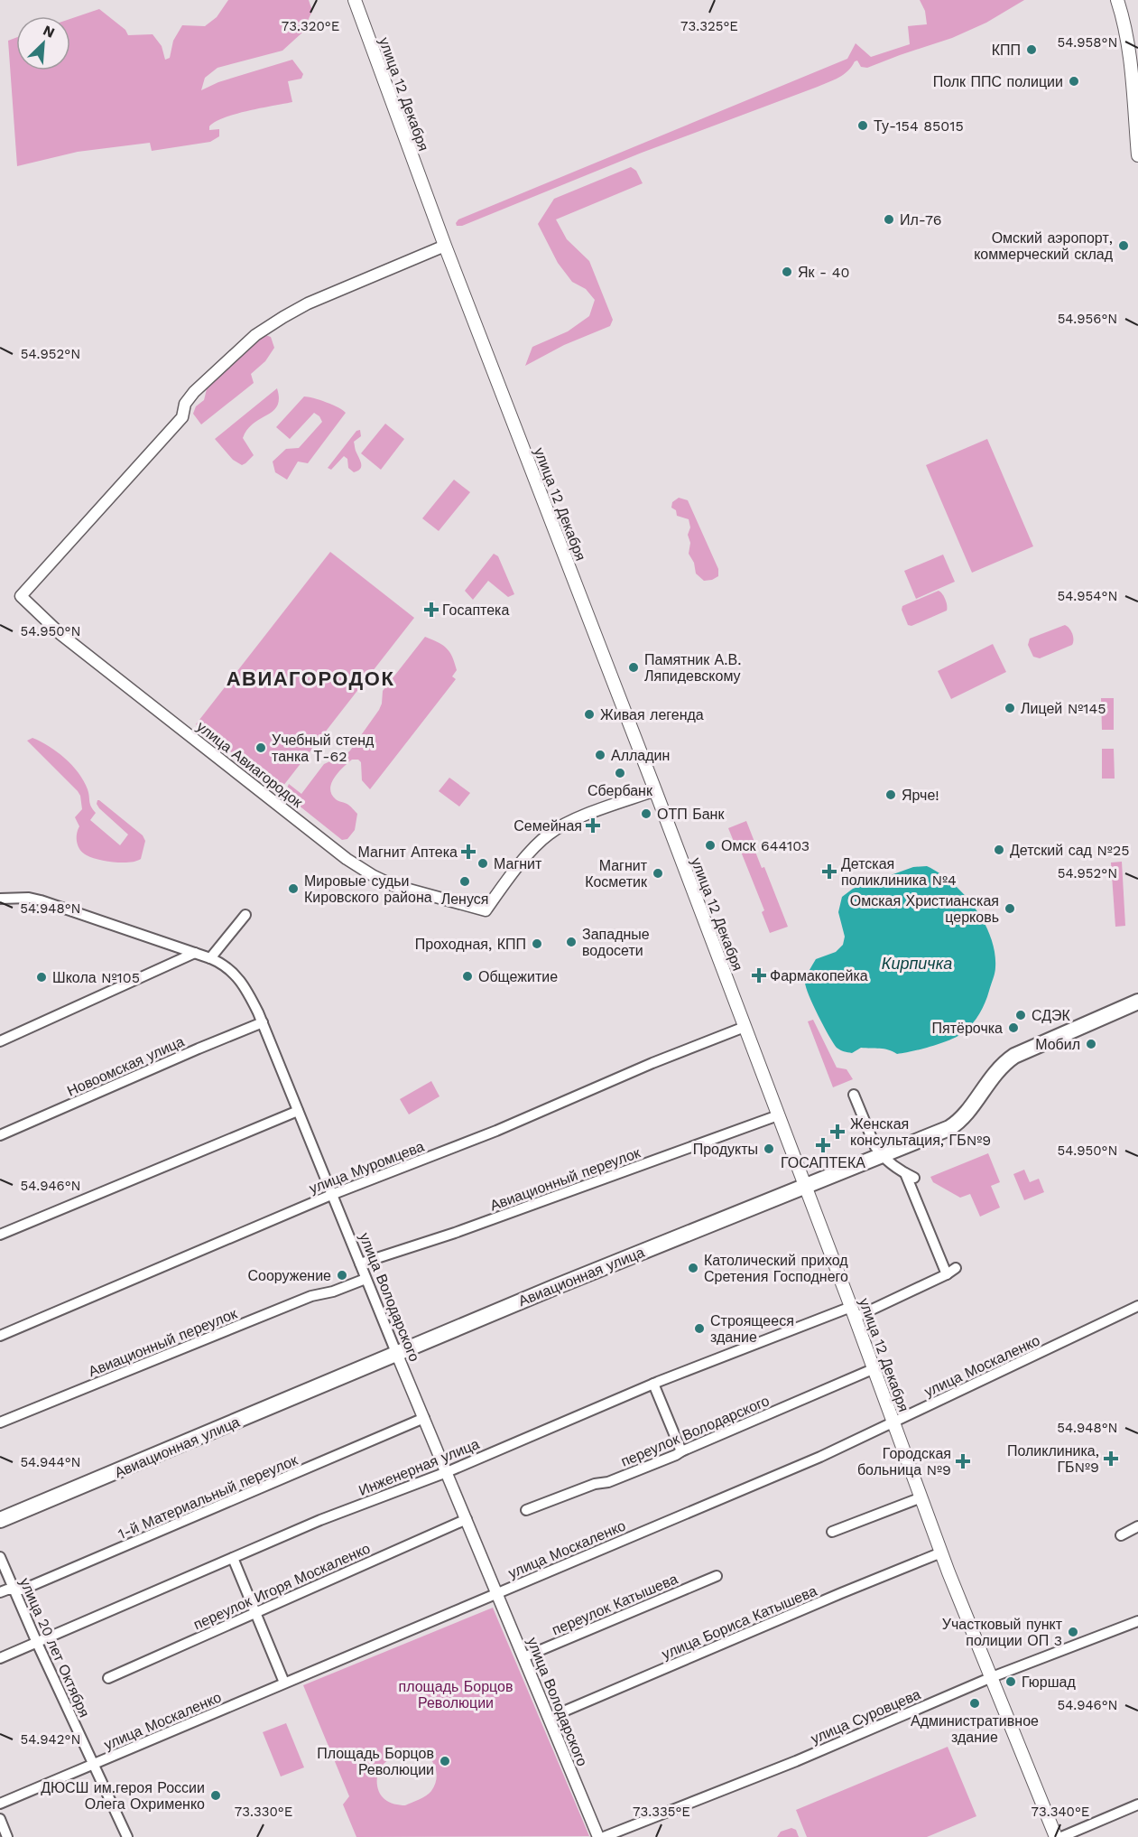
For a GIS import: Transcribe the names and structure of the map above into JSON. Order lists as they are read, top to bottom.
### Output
{
  "streets": {
    "main road": ["улица 12 Декабря", "Авиационная улица"],
    "street": [
      "улица Авиагородок",
      "Новоомская улица",
      "улица Муромцева",
      "Авиационный переулок",
      "улица Володарского",
      "улица Москаленко",
      "переулок Володарского",
      "Инженерная улица",
      "1-й Материальный переулок",
      "переулок Игоря Москаленко",
      "переулок Катышева",
      "улица Бориса Катышева",
      "улица 20 лет Октября",
      "улица Суровцева"
    ]
  },
  "crossings": [
    ["улица 12 Декабря", "улица Авиагородок"],
    ["улица 12 Декабря", "улица Муромцева"],
    ["улица 12 Декабря", "Авиационный переулок"],
    ["улица 12 Декабря", "Авиационная улица"],
    ["улица 12 Декабря", "улица Москаленко"],
    ["улица 12 Декабря", "переулок Володарского"],
    ["улица 12 Декабря", "Инженерная улица"],
    ["улица 12 Декабря", "улица Бориса Катышева"],
    ["улица 12 Декабря", "улица Суровцева"],
    ["Новоомская улица", "улица Володарского"],
    ["улица Муромцева", "улица Володарского"],
    ["Авиационный переулок", "улица Володарского"],
    ["Авиационная улица", "улица Володарского"],
    ["улица Володарского", "улица Москаленко"],
    ["улица Володарского", "Инженерная улица"],
    ["улица Володарского", "1-й Материальный переулок"],
    ["улица Володарского", "переулок Игоря Москаленко"],
    ["улица Володарского", "переулок Катышева"],
    ["улица Володарского", "улица Бориса Катышева"],
    ["улица Москаленко", "улица 20 лет Октября"],
    ["Инженерная улица", "улица 20 лет Октября"],
    ["1-й Материальный переулок", "улица 20 лет Октября"]
  ],
  "districts": ["АВИАГОРОДОК"],
  "water": ["Кирпичка"],
  "parks": ["площадь Борцов Революции"],
  "places": {
    "other": [
      "КПП",
      "Полк ППС полиции",
      "Ту-154 85015",
      "Ил-76",
      "Омский аэропорт, коммерческий склад",
      "Як - 40",
      "Памятник А.В. Ляпидевскому",
      "Лицей №145",
      "Живая легенда",
      "Учебный стенд танка Т-62",
      "Алладин",
      "Сбербанк",
      "Ярче!",
      "ОТП Банк",
      "Омск 644103",
      "Детский сад №25",
      "Магнит",
      "Магнит Косметик",
      "Ленуся",
      "Мировые судьи Кировского района",
      "Омская Христианская церковь",
      "Западные водосети",
      "Проходная, КПП",
      "Общежитие",
      "Школа №105",
      "СДЭК",
      "Пятёрочка",
      "Мобил",
      "Продукты",
      "Католический приход Сретения Господнего",
      "Сооружение",
      "Строящееся здание",
      "Участковый пункт полиции ОП 3",
      "Гюршад",
      "Административное здание",
      "Площадь Борцов Революции",
      "ДЮСШ им.героя России Олега Охрименко"
    ],
    "health": [
      "Госаптека",
      "Семейная",
      "Магнит Аптека",
      "Детская поликлиника №4",
      "Фармакопейка",
      "Женская консультация, ГБ№9",
      "ГОСАПТЕКА",
      "Поликлиника, ГБ№9",
      "Городская больница №9"
    ]
  },
  "north": "top right",
  "coordinates": [
    "73.320°E",
    "73.325°E",
    "54.958°N",
    "54.956°N",
    "54.952°N",
    "54.954°N",
    "54.950°N",
    "54.948°N",
    "54.946°N",
    "54.944°N",
    "54.942°N",
    "73.330°E",
    "73.335°E",
    "73.340°E"
  ]
}
